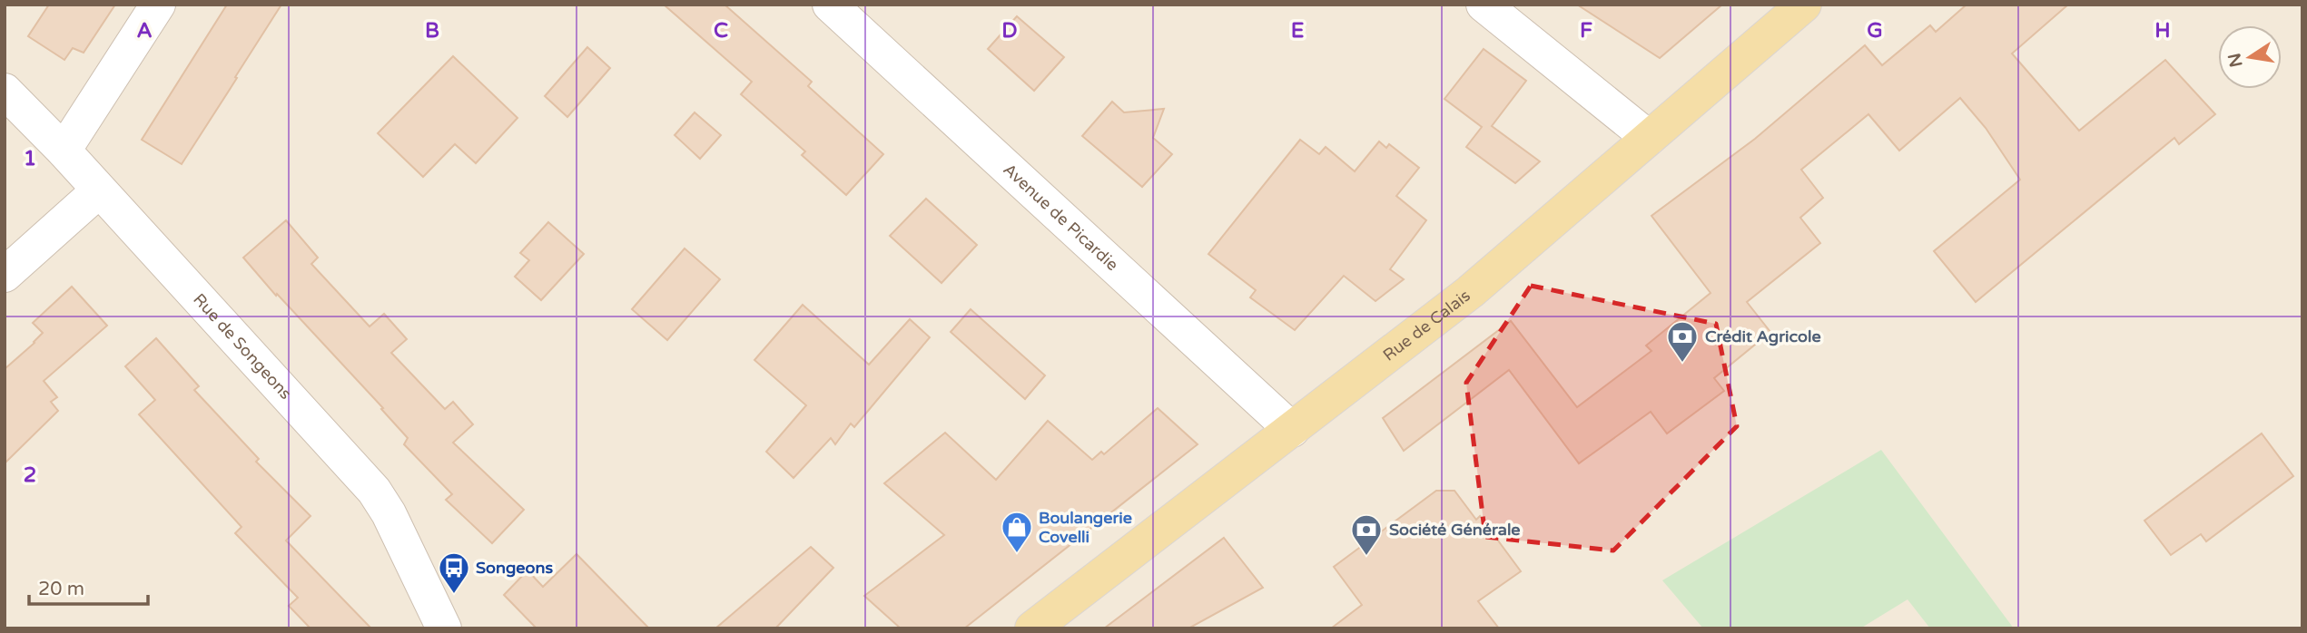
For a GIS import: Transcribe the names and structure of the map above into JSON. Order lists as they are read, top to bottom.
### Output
{
  "streets": {
    "main road": ["Rue de Calais"],
    "street": ["Avenue de Picardie", "Rue de Songeons"]
  },
  "crossings": [
    ["Avenue de Picardie", "Rue de Calais"]
  ],
  "places": {
    "bank": ["Crédit Agricole", "Société Générale"],
    "shop": ["Boulangerie Covelli"],
    "bus stop": ["Songeons"]
  },
  "scale_bar": "20 m",
  "north": "left",
  "grid": {
    "columns": [
      "A",
      "B",
      "C",
      "D",
      "E",
      "F",
      "G",
      "H"
    ],
    "rows": ["1", "2"]
  }
}
